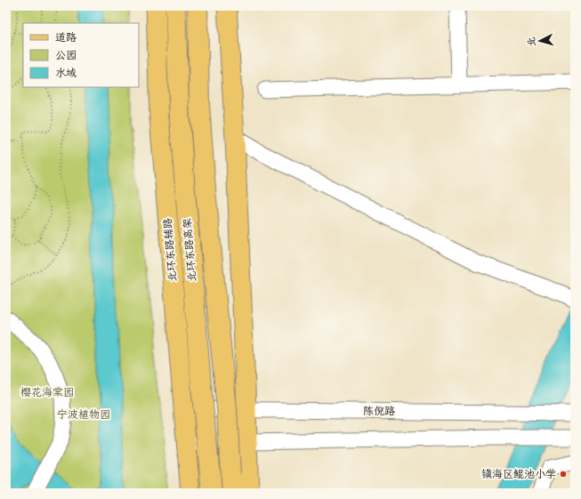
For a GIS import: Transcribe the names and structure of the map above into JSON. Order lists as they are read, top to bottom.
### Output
{
  "streets": {
    "highway": ["北环东路高架"],
    "main road": ["北环东路辅路"],
    "street": ["陈倪路"]
  },
  "crossings": [
    ["北环东路辅路", "陈倪路"]
  ],
  "parks": ["樱花海棠园", "宁波植物园"],
  "places": ["镇海区鲲池小学"],
  "legend": ["道路", "公园", "水域"],
  "north": "left"
}
